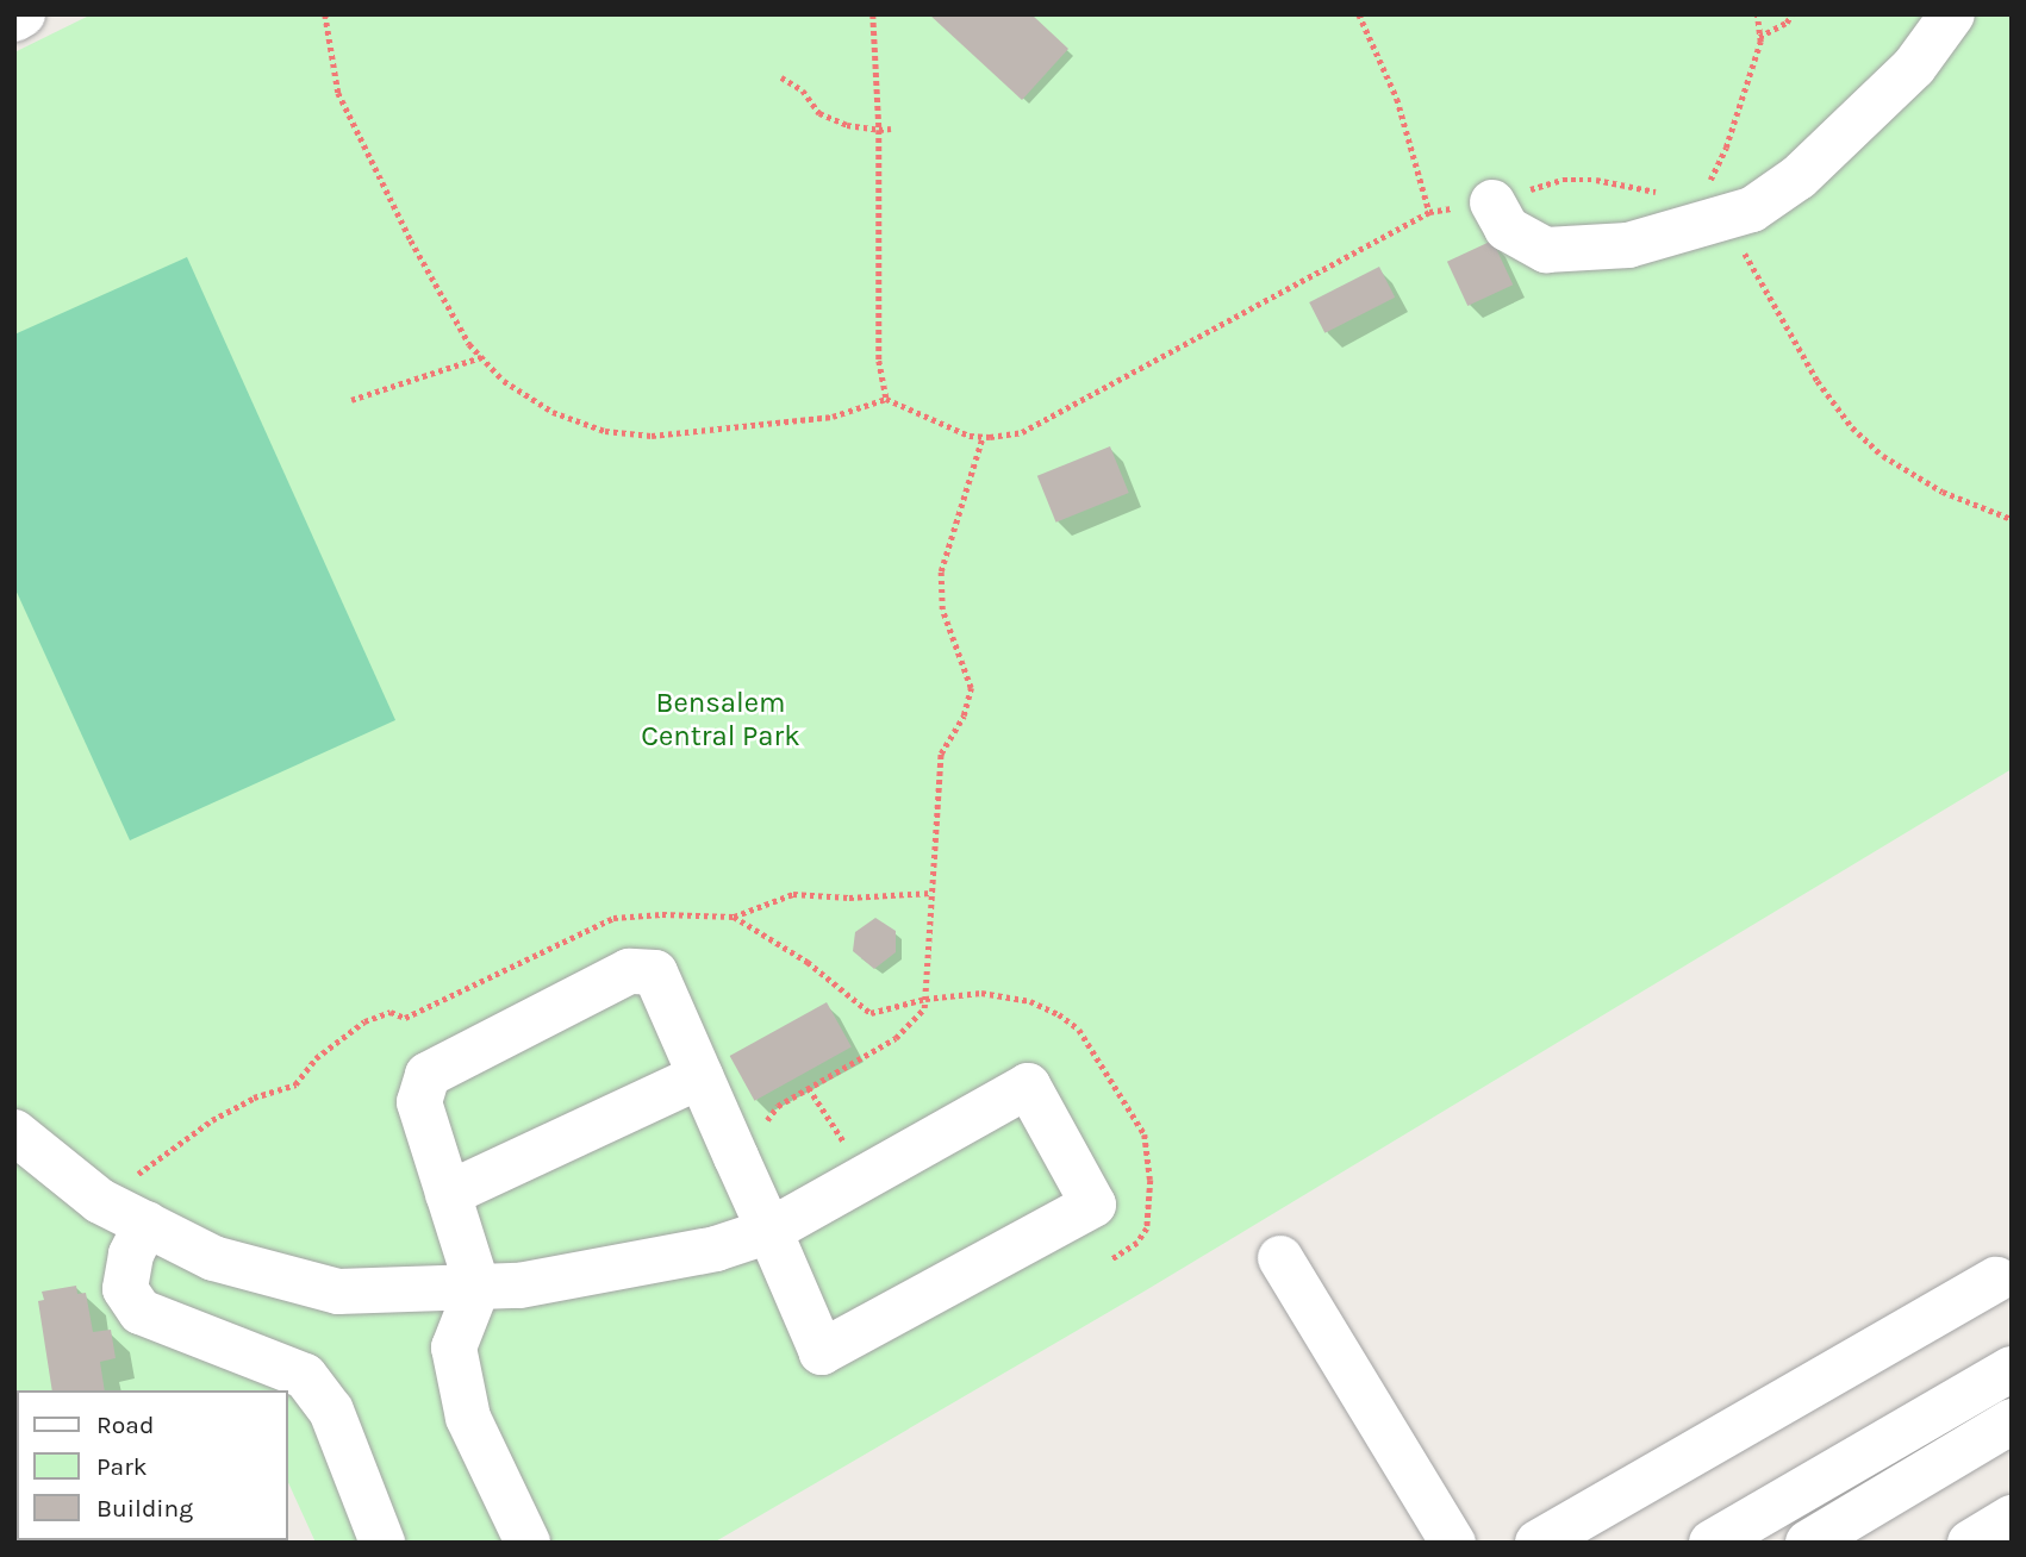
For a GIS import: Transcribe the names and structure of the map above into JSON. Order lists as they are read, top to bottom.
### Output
{
  "parks": ["Bensalem Central Park"],
  "legend": ["Road", "Park", "Building"]
}
